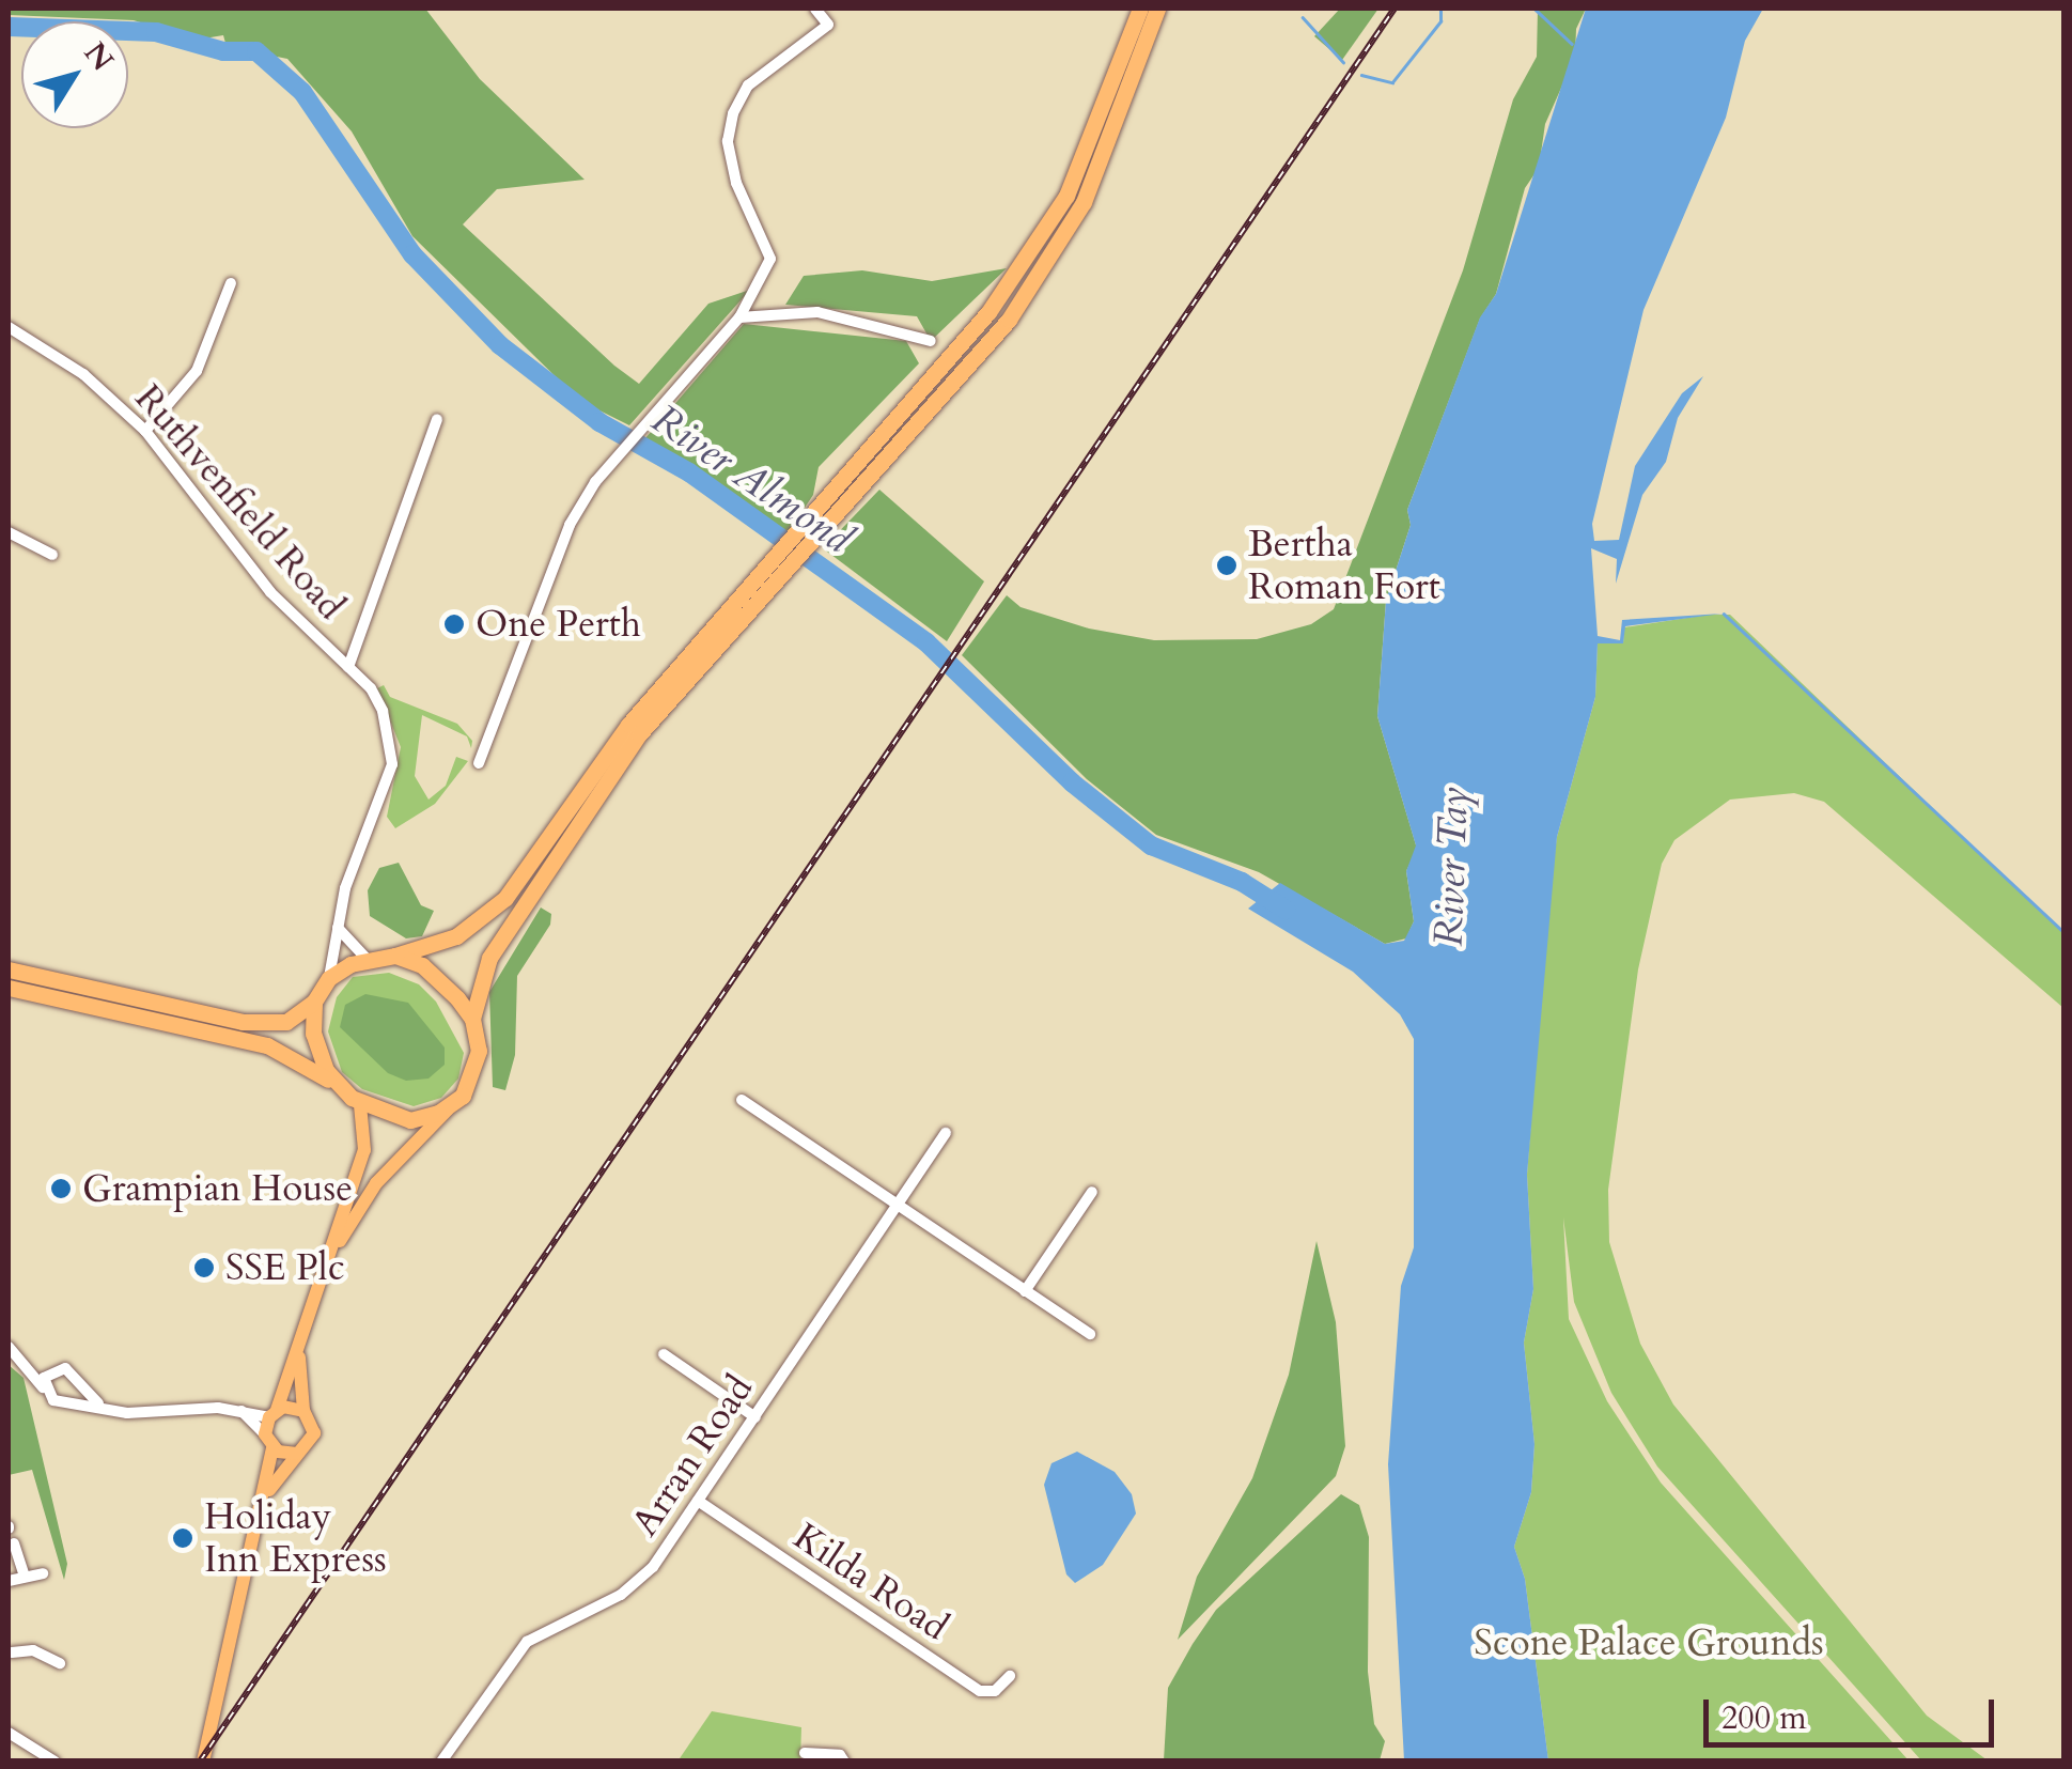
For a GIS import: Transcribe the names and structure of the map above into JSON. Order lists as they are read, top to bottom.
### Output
{
  "streets": {
    "street": ["Ruthvenfield Road", "Arran Road", "Kilda Road"]
  },
  "crossings": [
    ["Arran Road", "Kilda Road"]
  ],
  "water": ["River Almond", "River Tay"],
  "parks": ["Scone Palace Grounds"],
  "places": [
    "Bertha Roman Fort",
    "One Perth",
    "Grampian House",
    "SSE Plc",
    "Holiday Inn Express"
  ],
  "scale_bar": "200 m",
  "north": "top right"
}
